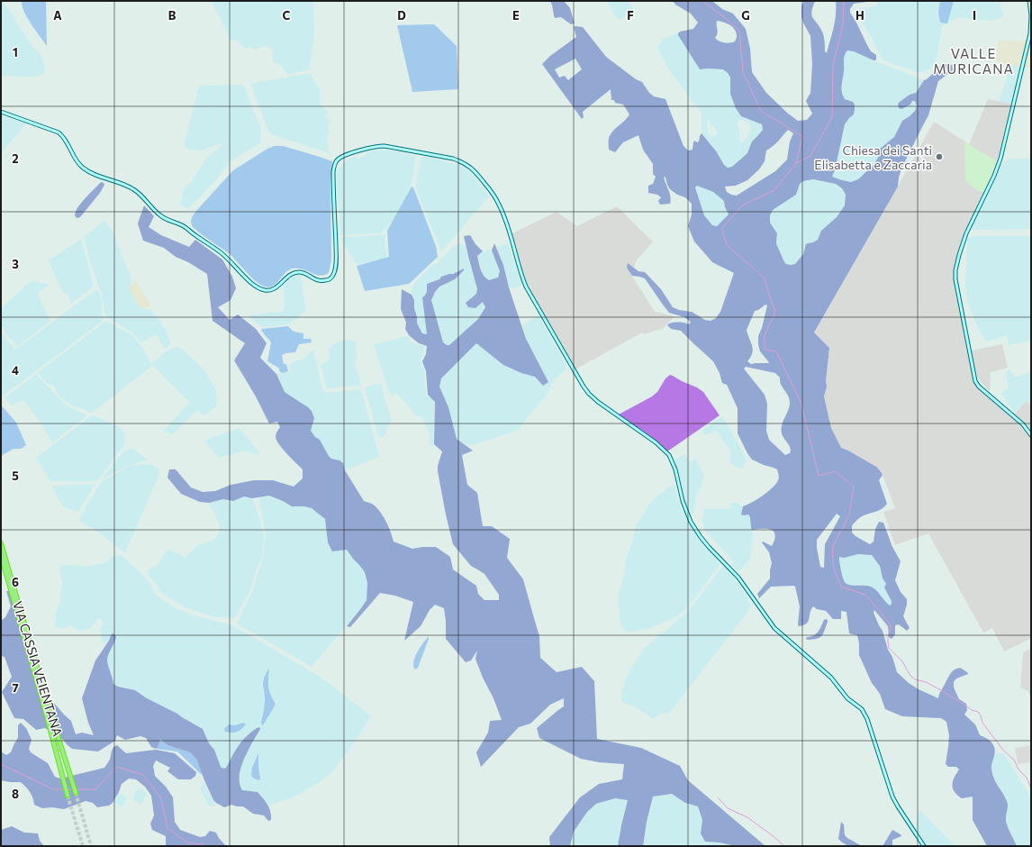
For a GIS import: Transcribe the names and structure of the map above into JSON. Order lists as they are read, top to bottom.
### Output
{
  "streets": {
    "highway": ["VIA CASSIA VEIENTANA"]
  },
  "districts": ["VALLE MURICANA"],
  "places": ["Chiesa dei Santi Elisabetta e Zaccaria"],
  "grid": {
    "columns": [
      "A",
      "B",
      "C",
      "D",
      "E",
      "F",
      "G",
      "H",
      "I"
    ],
    "rows": [
      "1",
      "2",
      "3",
      "4",
      "5",
      "6",
      "7",
      "8"
    ]
  }
}
